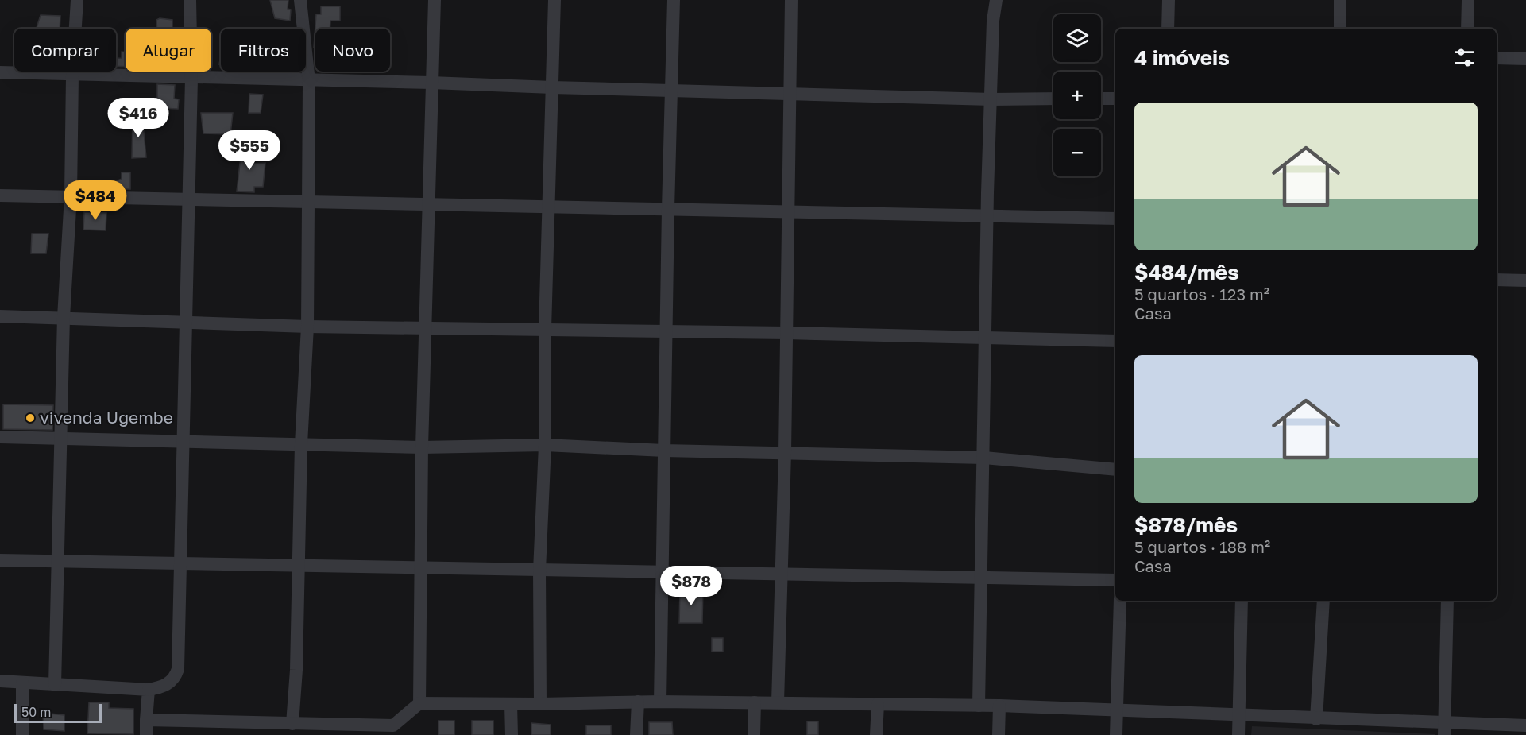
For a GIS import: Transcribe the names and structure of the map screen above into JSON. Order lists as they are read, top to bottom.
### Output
{
  "places": ["vivenda Ugembe"],
  "scale_bar": "50 m",
  "page": {
    "map_buttons": ["+", "−"],
    "chip": [
      "Comprar",
      "Alugar",
      "Filtros",
      "Novo"
    ],
    "heading": "4 imóveis",
    "list": [
      {
        "name": "$484/mês",
        "note": "5 quartos · 123 m² · Casa"
      },
      {
        "name": "$878/mês",
        "note": "5 quartos · 188 m² · Casa"
      }
    ],
    "price": [
      "$416",
      "$555",
      "$484",
      "$878"
    ],
    "scale": "50 m"
  }
}
